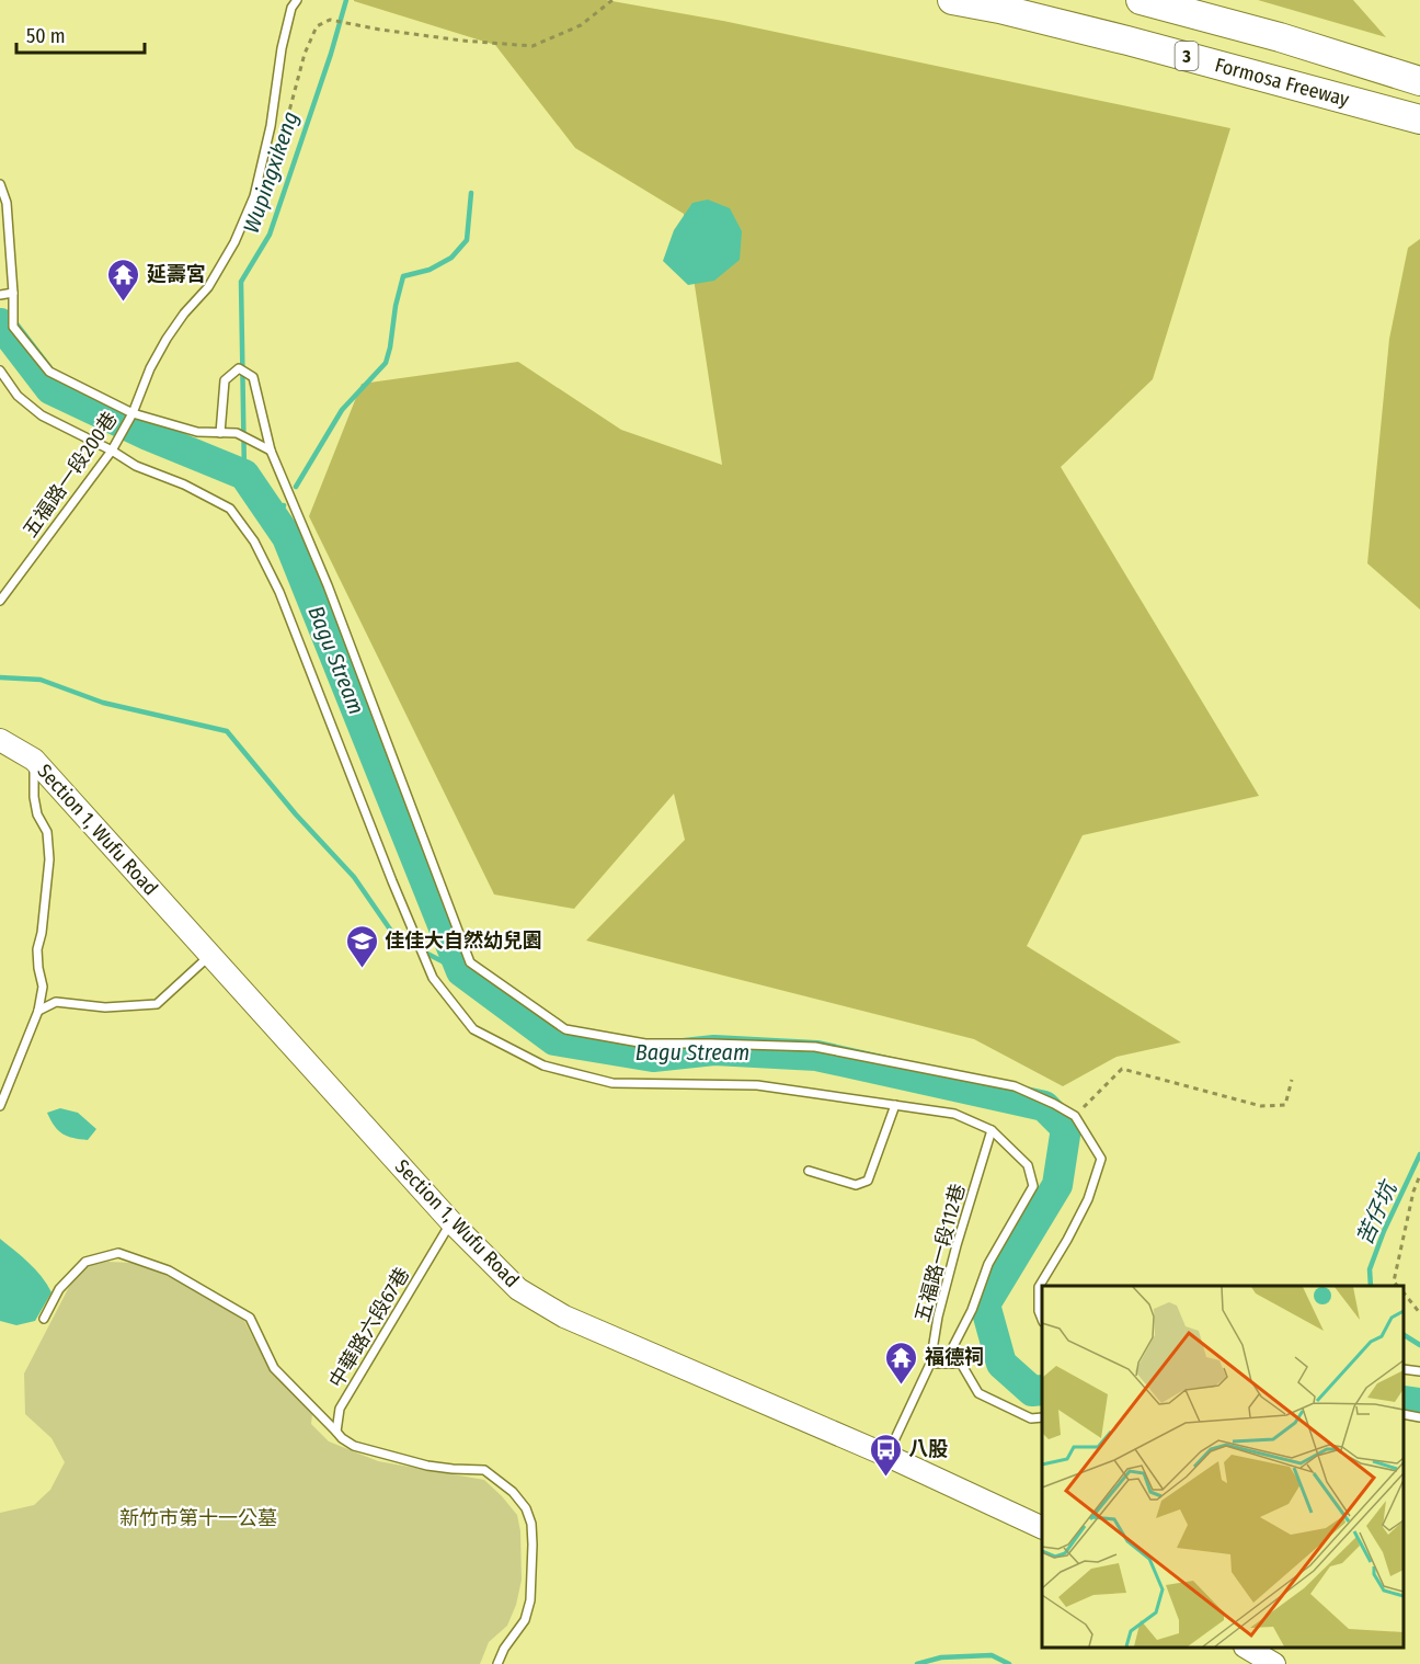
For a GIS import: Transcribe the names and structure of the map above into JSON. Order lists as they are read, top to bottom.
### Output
{
  "streets": {
    "highway": ["3", "Formosa Freeway"],
    "main road": ["Section 1, Wufu Road"],
    "lane": ["五福路一段200巷", "五福路一段112巷", "中華路六段67巷"]
  },
  "crossings": [
    ["Section 1, Wufu Road", "五福路一段112巷"],
    ["Section 1, Wufu Road", "中華路六段67巷"]
  ],
  "water": ["Wupingxikeng", "Bagu Stream", "苦仔坑"],
  "parks": ["新竹市第十一公墓"],
  "places": {
    "temple": ["延壽宮", "福德祠"],
    "school or university": ["佳佳大自然幼兒園"],
    "bus stop": ["八股"]
  },
  "scale_bar": "50 m"
}
